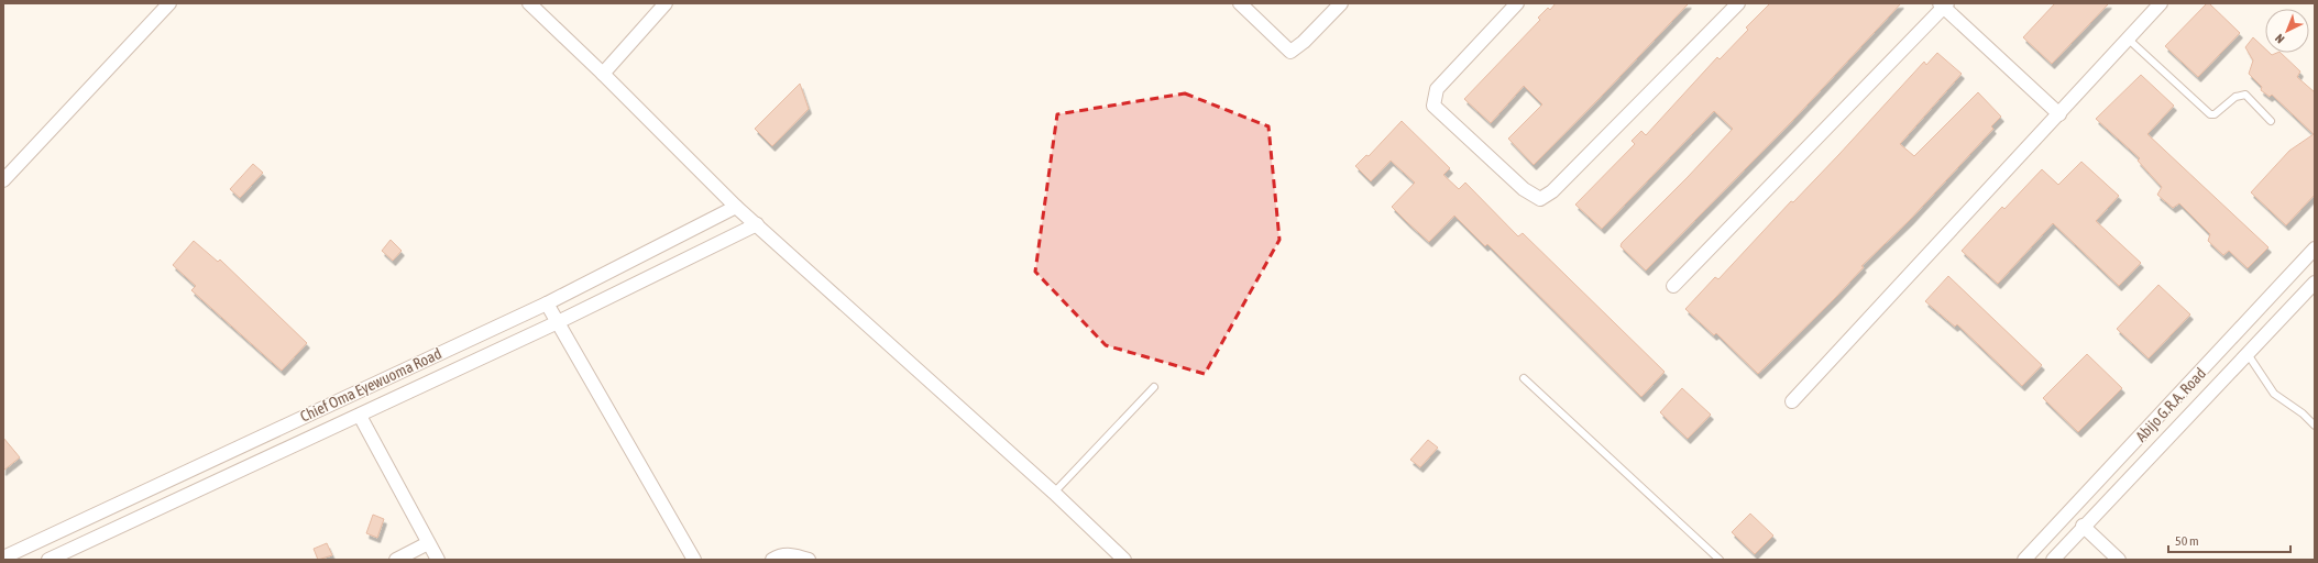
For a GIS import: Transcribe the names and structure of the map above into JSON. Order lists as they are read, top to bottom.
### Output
{
  "streets": {
    "street": ["Chief Oma Eyewuoma Road", "Abijo G.R.A. Road"]
  },
  "scale_bar": "50 m",
  "north": "bottom left"
}
